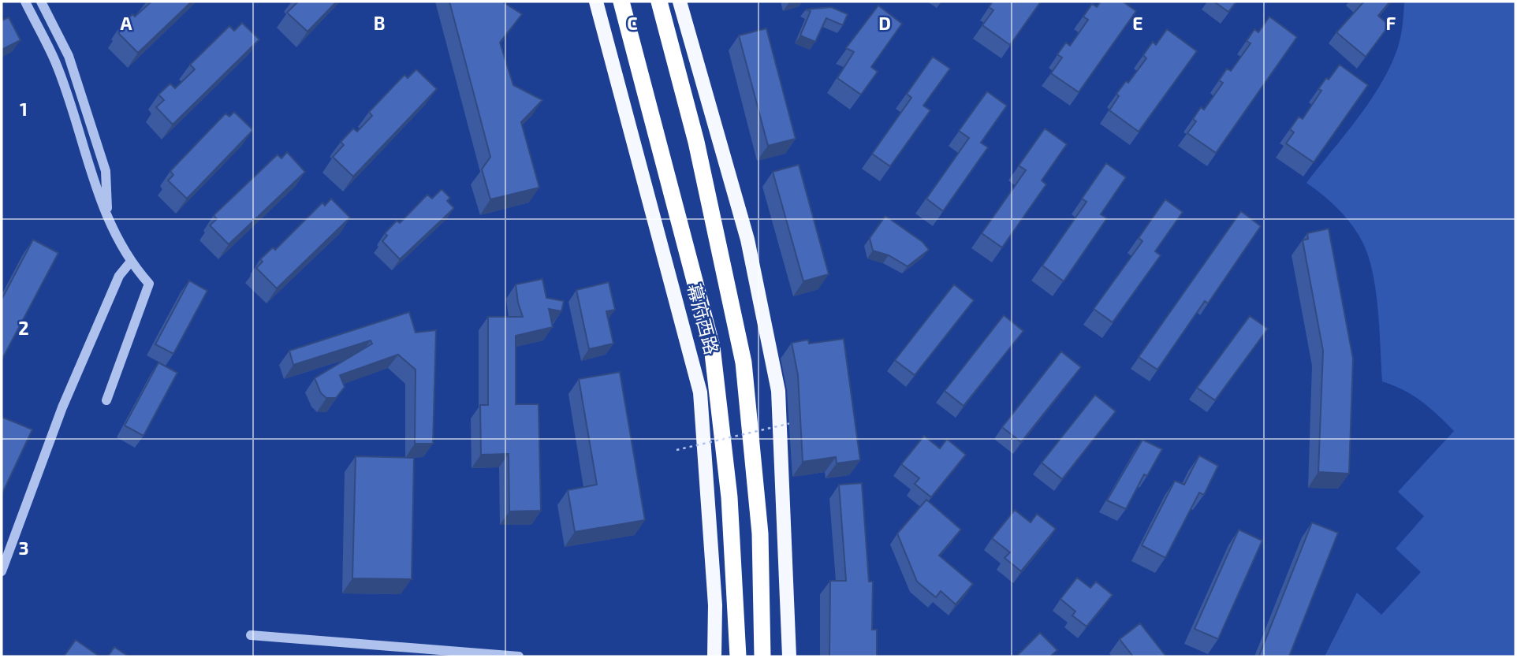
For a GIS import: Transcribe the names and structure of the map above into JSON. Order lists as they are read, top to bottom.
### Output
{
  "streets": {
    "highway": ["幕府西路"]
  },
  "grid": {
    "columns": [
      "A",
      "B",
      "C",
      "D",
      "E",
      "F"
    ],
    "rows": ["1", "2", "3"]
  }
}
